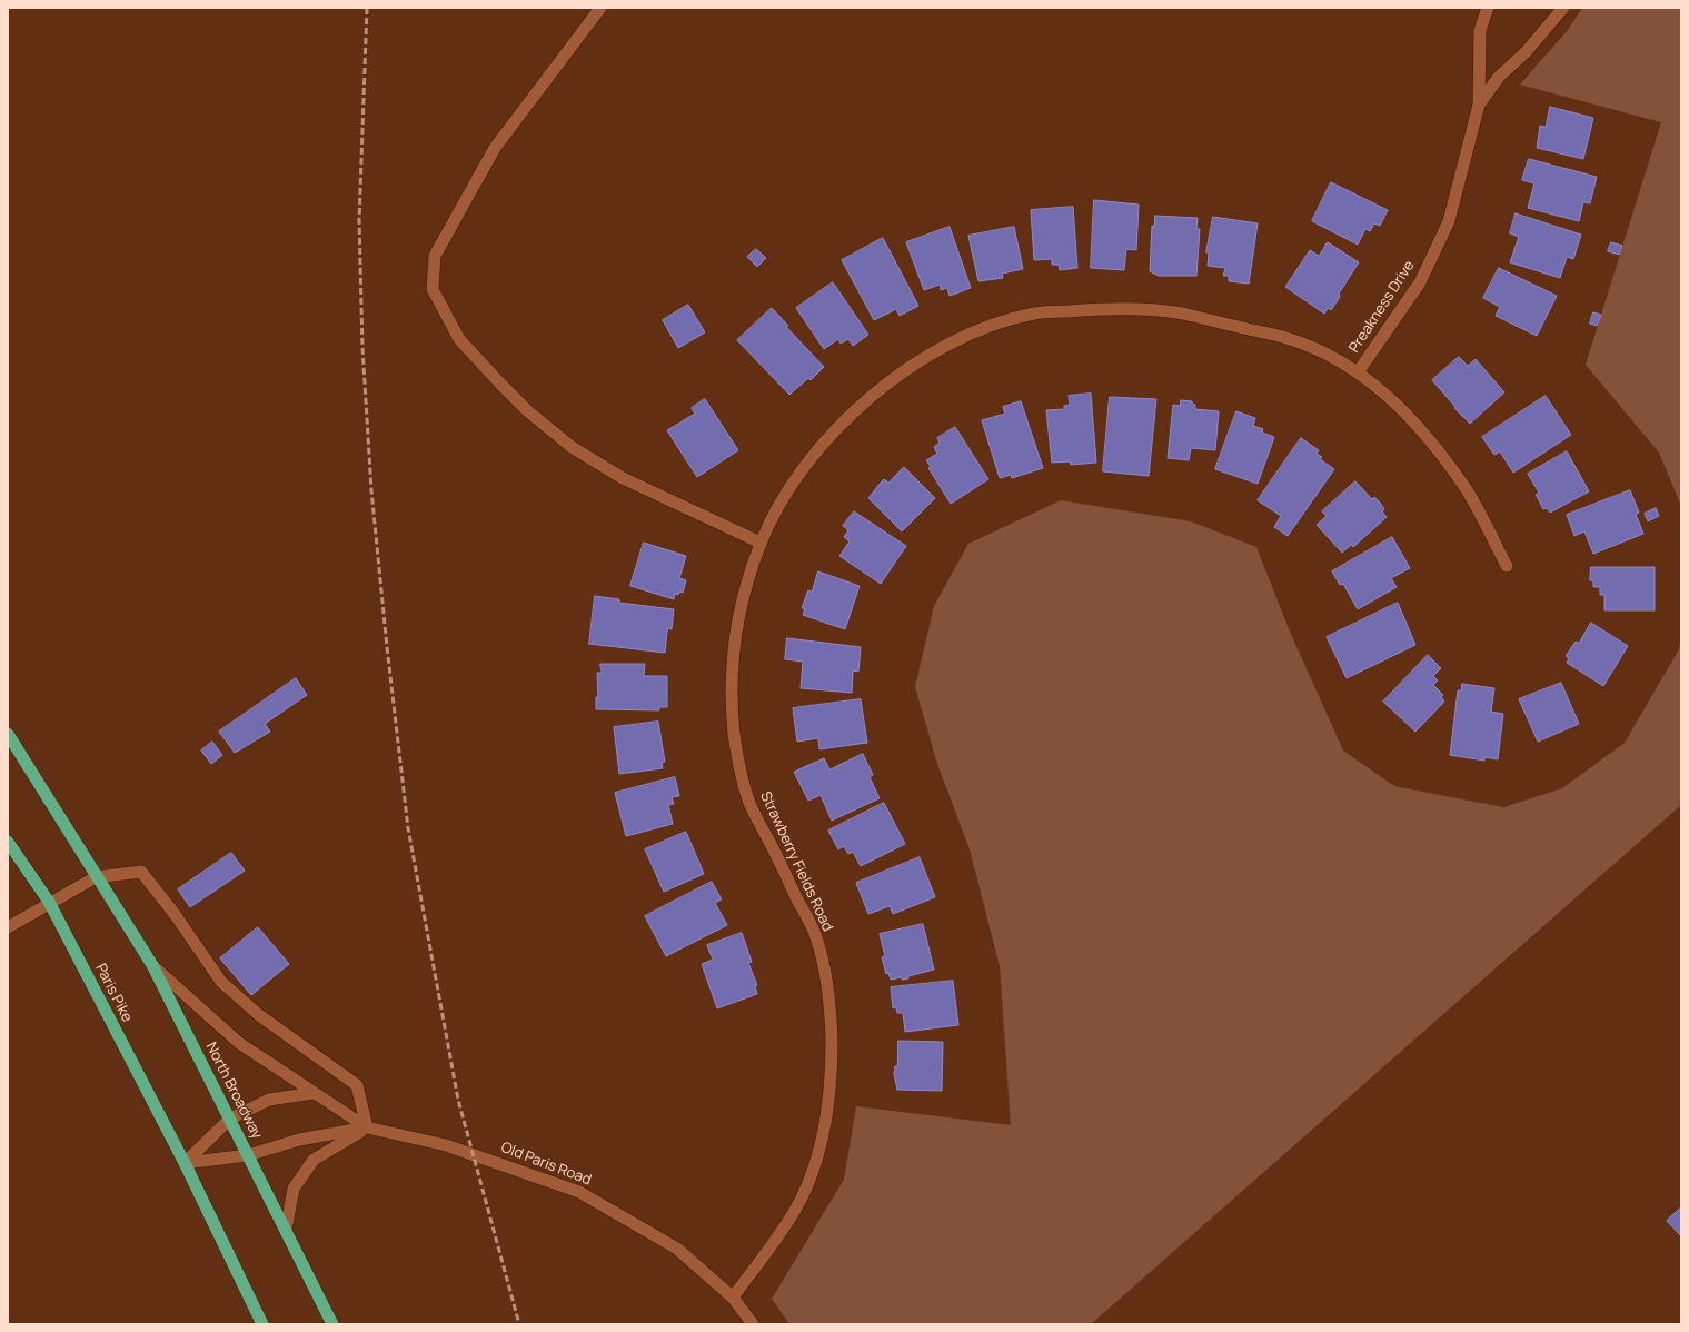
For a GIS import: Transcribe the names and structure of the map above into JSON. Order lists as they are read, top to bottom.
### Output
{
  "streets": {
    "highway": ["Paris Pike", "North Broadway"],
    "street": ["Preakness Drive", "Strawberry Fields Road", "Old Paris Road"]
  },
  "crossings": [
    ["Preakness Drive", "Strawberry Fields Road"],
    ["Strawberry Fields Road", "Old Paris Road"],
    ["Paris Pike", "Old Paris Road"],
    ["North Broadway", "Old Paris Road"]
  ]
}
